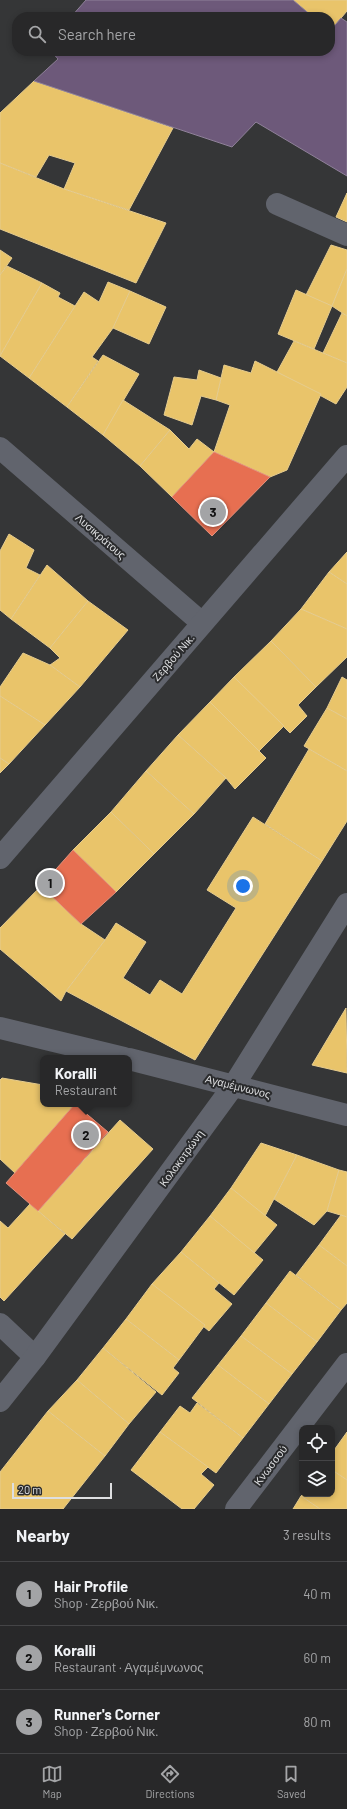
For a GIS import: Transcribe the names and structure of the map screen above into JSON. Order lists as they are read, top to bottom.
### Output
{
  "streets": {
    "street": [
      "Λυσικράτους",
      "Ζερβού Νικ.",
      "Αγαμέμνωνος",
      "Κολοκοτρώνη",
      "Κνωσσού"
    ]
  },
  "crossings": [
    ["Λυσικράτους", "Ζερβού Νικ."],
    ["Αγαμέμνωνος", "Κολοκοτρώνη"]
  ],
  "scale_bar": "20 m",
  "page": {
    "search": "Search here",
    "pins": ["3", "1", "2"],
    "popup": ["Koralli", "Restaurant"],
    "scale": "20 m",
    "heading": ["Nearby", "3 results"],
    "list": [
      {
        "mark": "1",
        "name": "Hair Profile",
        "note": "Shop · Ζερβού Νικ.",
        "value": "40 m"
      },
      {
        "mark": "2",
        "name": "Koralli",
        "note": "Restaurant · Αγαμέμνωνος",
        "value": "60 m"
      },
      {
        "mark": "3",
        "name": "Runner's Corner",
        "note": "Shop · Ζερβού Νικ.",
        "value": "80 m"
      }
    ],
    "nav": ["Map", "Directions", "Saved"]
  }
}
